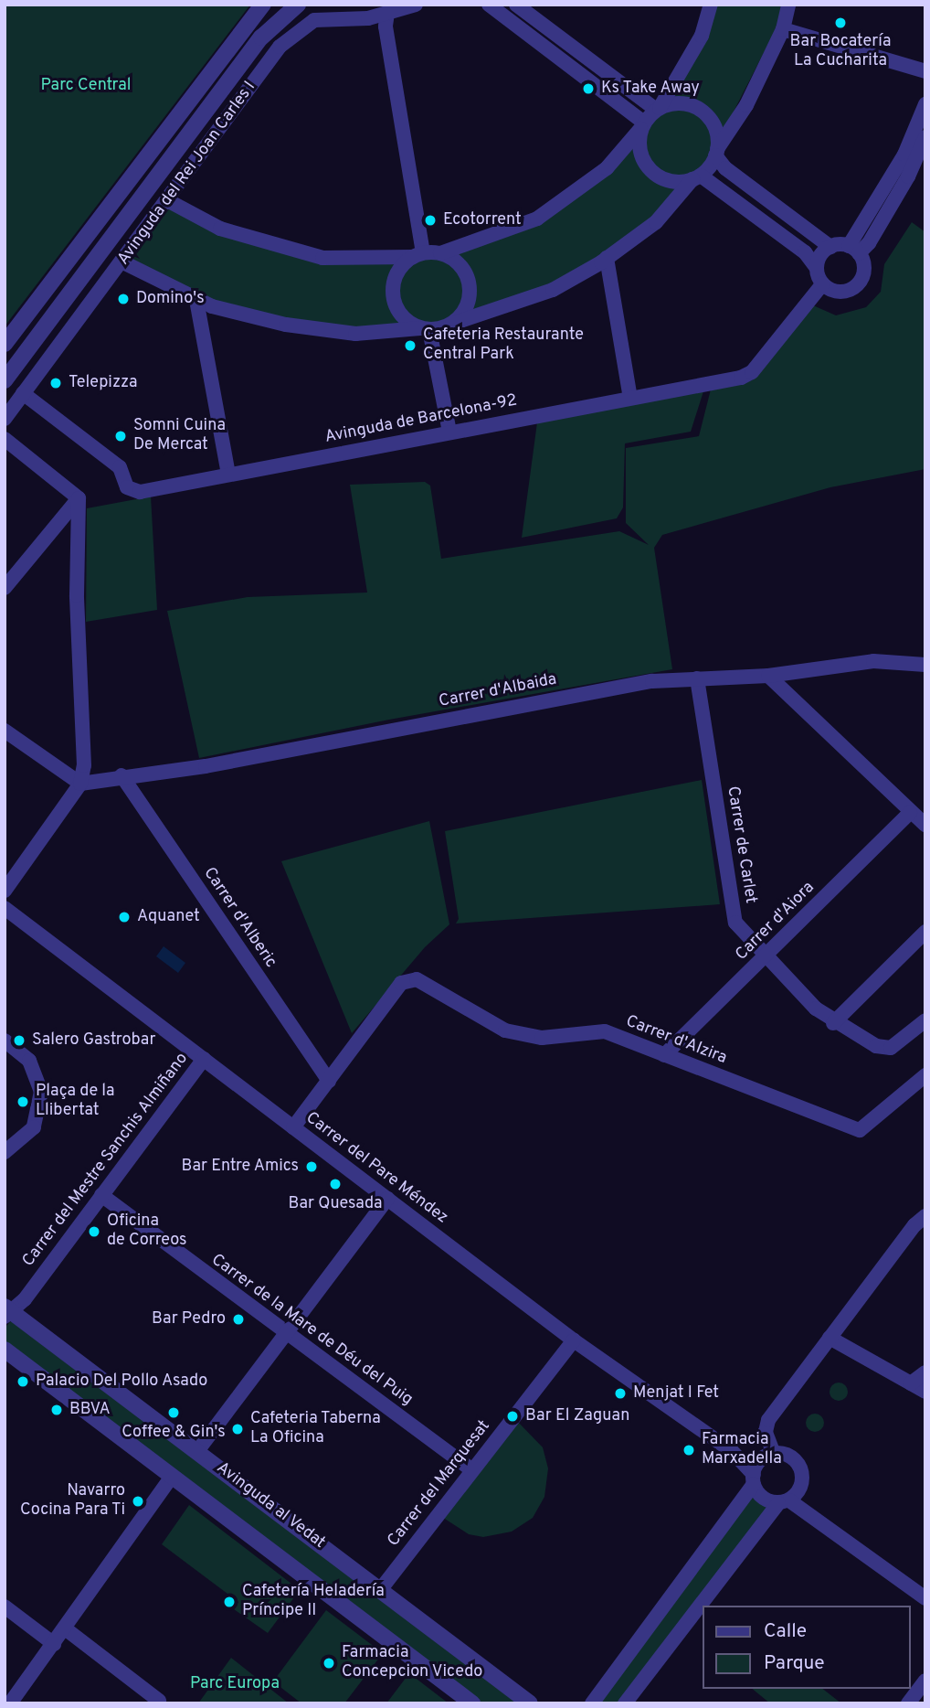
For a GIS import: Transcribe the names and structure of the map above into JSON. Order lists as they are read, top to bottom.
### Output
{
  "streets": {
    "street": [
      "Avinguda del Rei Joan Carles I",
      "Avinguda de Barcelona-92",
      "Carrer d'Albaida",
      "Carrer de Carlet",
      "Carrer d'Alberic",
      "Carrer d'Aiora",
      "Carrer d'Alzira",
      "Carrer del Mestre Sanchis Almiñano",
      "Carrer del Pare Méndez",
      "Carrer de la Mare de Déu del Puig",
      "Carrer del Marquesat",
      "Avinguda al Vedat"
    ]
  },
  "crossings": [
    ["Avinguda del Rei Joan Carles I", "Avinguda de Barcelona-92"],
    ["Carrer d'Albaida", "Carrer de Carlet"],
    ["Carrer d'Albaida", "Carrer d'Alberic"],
    ["Carrer de Carlet", "Carrer d'Aiora"],
    ["Carrer d'Alberic", "Carrer d'Alzira"],
    ["Carrer d'Aiora", "Carrer d'Alzira"],
    ["Carrer del Mestre Sanchis Almiñano", "Carrer del Pare Méndez"],
    ["Carrer del Mestre Sanchis Almiñano", "Carrer de la Mare de Déu del Puig"],
    ["Carrer del Mestre Sanchis Almiñano", "Avinguda al Vedat"],
    ["Carrer del Pare Méndez", "Carrer del Marquesat"],
    ["Carrer de la Mare de Déu del Puig", "Carrer del Marquesat"],
    ["Carrer del Marquesat", "Avinguda al Vedat"]
  ],
  "parks": ["Parc Central", "Parc Europa"],
  "places": [
    "Bar Bocatería La Cucharita",
    "Ks Take Away",
    "Ecotorrent",
    "Domino's",
    "Cafeteria Restaurante Central Park",
    "Telepizza",
    "Somni Cuina De Mercat",
    "Aquanet",
    "Salero Gastrobar",
    "Plaça de la Llibertat",
    "Bar Entre Amics",
    "Bar Quesada",
    "Oficina de Correos",
    "Bar Pedro",
    "Palacio Del Pollo Asado",
    "Menjat I Fet",
    "BBVA",
    "Coffee & Gin's",
    "Bar El Zaguan",
    "Cafeteria Taberna La Oficina",
    "Farmacia Marxadella",
    "Navarro Cocina Para Ti",
    "Cafetería Heladería Príncipe II",
    "Farmacia Concepcion Vicedo"
  ],
  "legend": ["Calle", "Parque"]
}
